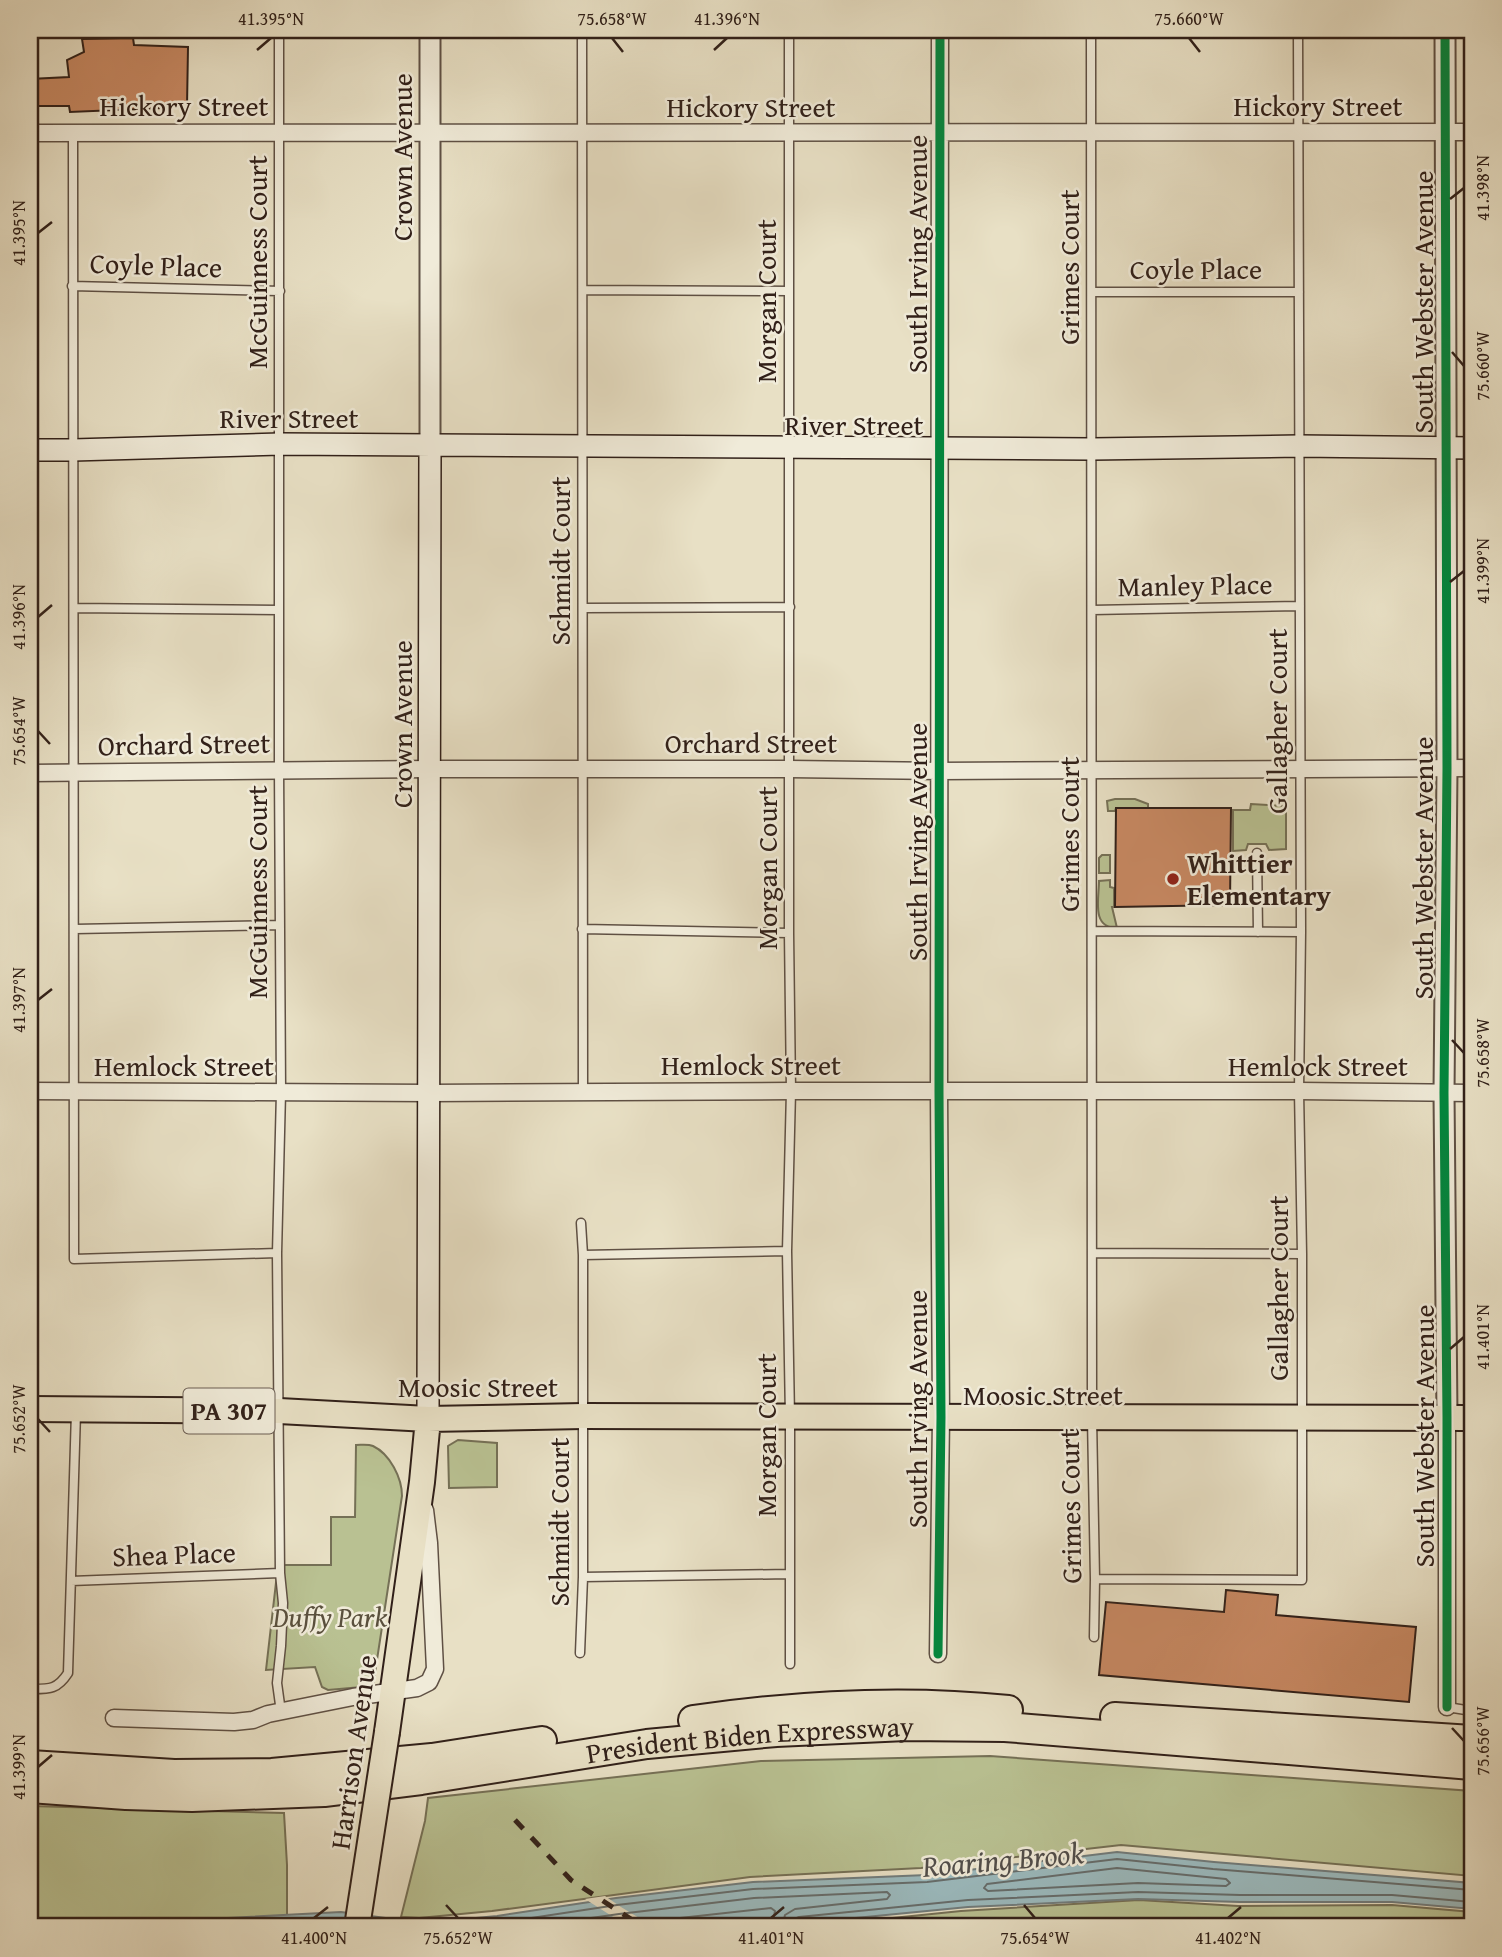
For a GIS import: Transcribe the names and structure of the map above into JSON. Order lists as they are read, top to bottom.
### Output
{
  "streets": {
    "highway": ["President Biden Expressway"],
    "main road": [
      "Crown Avenue",
      "River Street",
      "Moosic Street",
      "PA 307",
      "Harrison Avenue"
    ],
    "street": [
      "Hickory Street",
      "South Irving Avenue",
      "South Webster Avenue",
      "Orchard Street",
      "Hemlock Street"
    ],
    "lane": [
      "McGuinness Court",
      "Coyle Place",
      "Grimes Court",
      "Morgan Court",
      "Schmidt Court",
      "Manley Place",
      "Gallagher Court",
      "Shea Place"
    ]
  },
  "crossings": [
    ["Hickory Street", "Crown Avenue"],
    ["Hickory Street", "South Irving Avenue"],
    ["Hickory Street", "McGuinness Court"],
    ["Hickory Street", "Grimes Court"],
    ["Hickory Street", "Morgan Court"],
    ["Hickory Street", "South Webster Avenue"],
    ["Hickory Street", "Schmidt Court"],
    ["Hickory Street", "Gallagher Court"],
    ["Crown Avenue", "River Street"],
    ["Crown Avenue", "Orchard Street"],
    ["Crown Avenue", "Hemlock Street"],
    ["Crown Avenue", "Moosic Street"],
    ["Crown Avenue", "Harrison Avenue"],
    ["South Irving Avenue", "River Street"],
    ["South Irving Avenue", "Orchard Street"],
    ["South Irving Avenue", "Hemlock Street"],
    ["South Irving Avenue", "Moosic Street"],
    ["McGuinness Court", "Coyle Place"],
    ["McGuinness Court", "River Street"],
    ["McGuinness Court", "Orchard Street"],
    ["McGuinness Court", "Hemlock Street"],
    ["McGuinness Court", "Moosic Street"],
    ["McGuinness Court", "Shea Place"],
    ["Coyle Place", "Grimes Court"],
    ["Coyle Place", "Gallagher Court"],
    ["Grimes Court", "River Street"],
    ["Grimes Court", "Manley Place"],
    ["Grimes Court", "Gallagher Court"],
    ["Grimes Court", "Orchard Street"],
    ["Grimes Court", "Hemlock Street"],
    ["Grimes Court", "Moosic Street"],
    ["Morgan Court", "River Street"],
    ["Morgan Court", "Orchard Street"],
    ["Morgan Court", "Hemlock Street"],
    ["Morgan Court", "Moosic Street"],
    ["South Webster Avenue", "River Street"],
    ["South Webster Avenue", "Orchard Street"],
    ["South Webster Avenue", "Hemlock Street"],
    ["South Webster Avenue", "Moosic Street"],
    ["River Street", "Schmidt Court"],
    ["River Street", "Gallagher Court"],
    ["Schmidt Court", "Orchard Street"],
    ["Schmidt Court", "Hemlock Street"],
    ["Schmidt Court", "Moosic Street"],
    ["Manley Place", "Gallagher Court"],
    ["Gallagher Court", "Orchard Street"],
    ["Gallagher Court", "Hemlock Street"],
    ["Gallagher Court", "Moosic Street"],
    ["Moosic Street", "Harrison Avenue"]
  ],
  "water": ["Roaring Brook"],
  "parks": ["Duffy Park"],
  "places": ["Whittier Elementary"],
  "coordinates": [
    "41.395°N",
    "75.658°W",
    "41.396°N",
    "75.660°W",
    "41.398°N",
    "41.399°N",
    "75.654°W",
    "41.397°N",
    "41.401°N",
    "75.652°W",
    "75.656°W",
    "41.400°N",
    "41.402°N"
  ]
}
